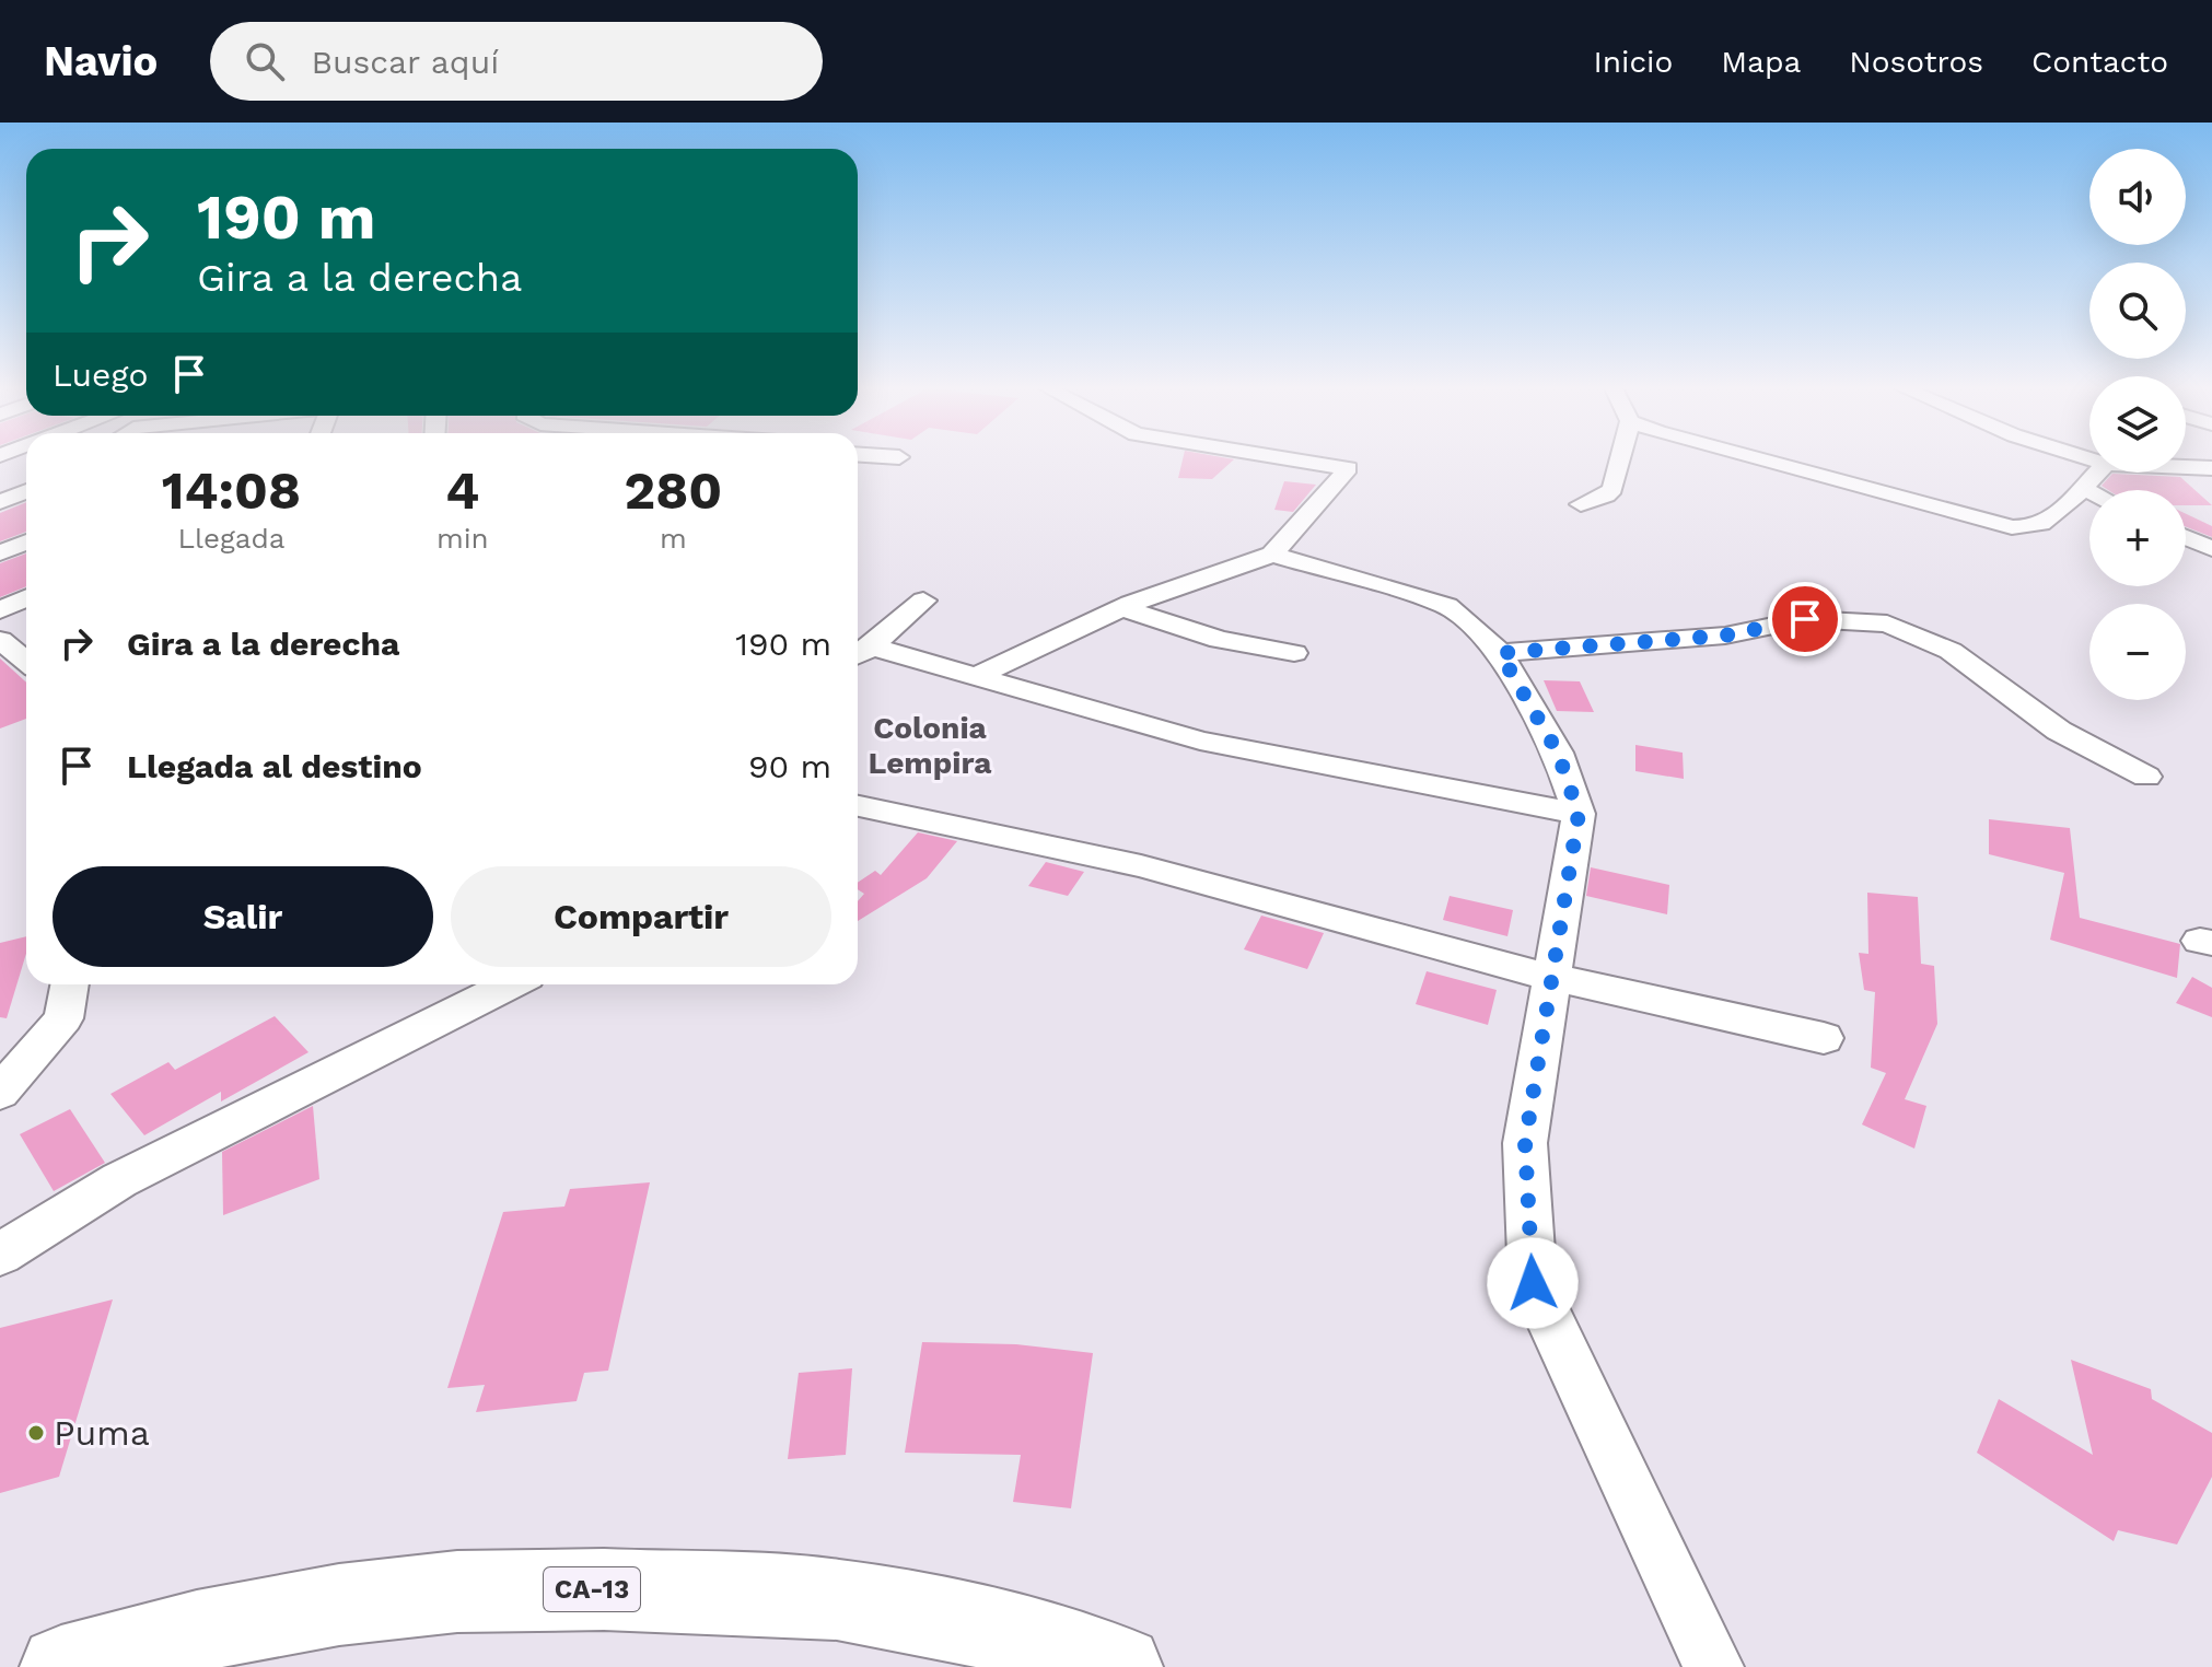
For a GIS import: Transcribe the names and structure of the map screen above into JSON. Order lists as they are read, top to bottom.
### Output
{
  "streets": {
    "main road": ["CA-13"]
  },
  "districts": ["Colonia Lempira"],
  "places": ["Puma"],
  "page": {
    "header": "Navio",
    "search": "Buscar aquí",
    "nav": [
      "Inicio",
      "Mapa",
      "Nosotros",
      "Contacto"
    ],
    "map_buttons": ["+", "−"],
    "turn": ["190 m", "Gira a la derecha"],
    "then": "Luego",
    "eta": [
      "14:08",
      "Llegada",
      "4",
      "min",
      "280",
      "m"
    ],
    "list": [
      {
        "name": "Gira a la derecha",
        "value": "190 m"
      },
      {
        "name": "Llegada al destino",
        "value": "90 m"
      }
    ],
    "buttons": ["Salir", "Compartir"]
  }
}
